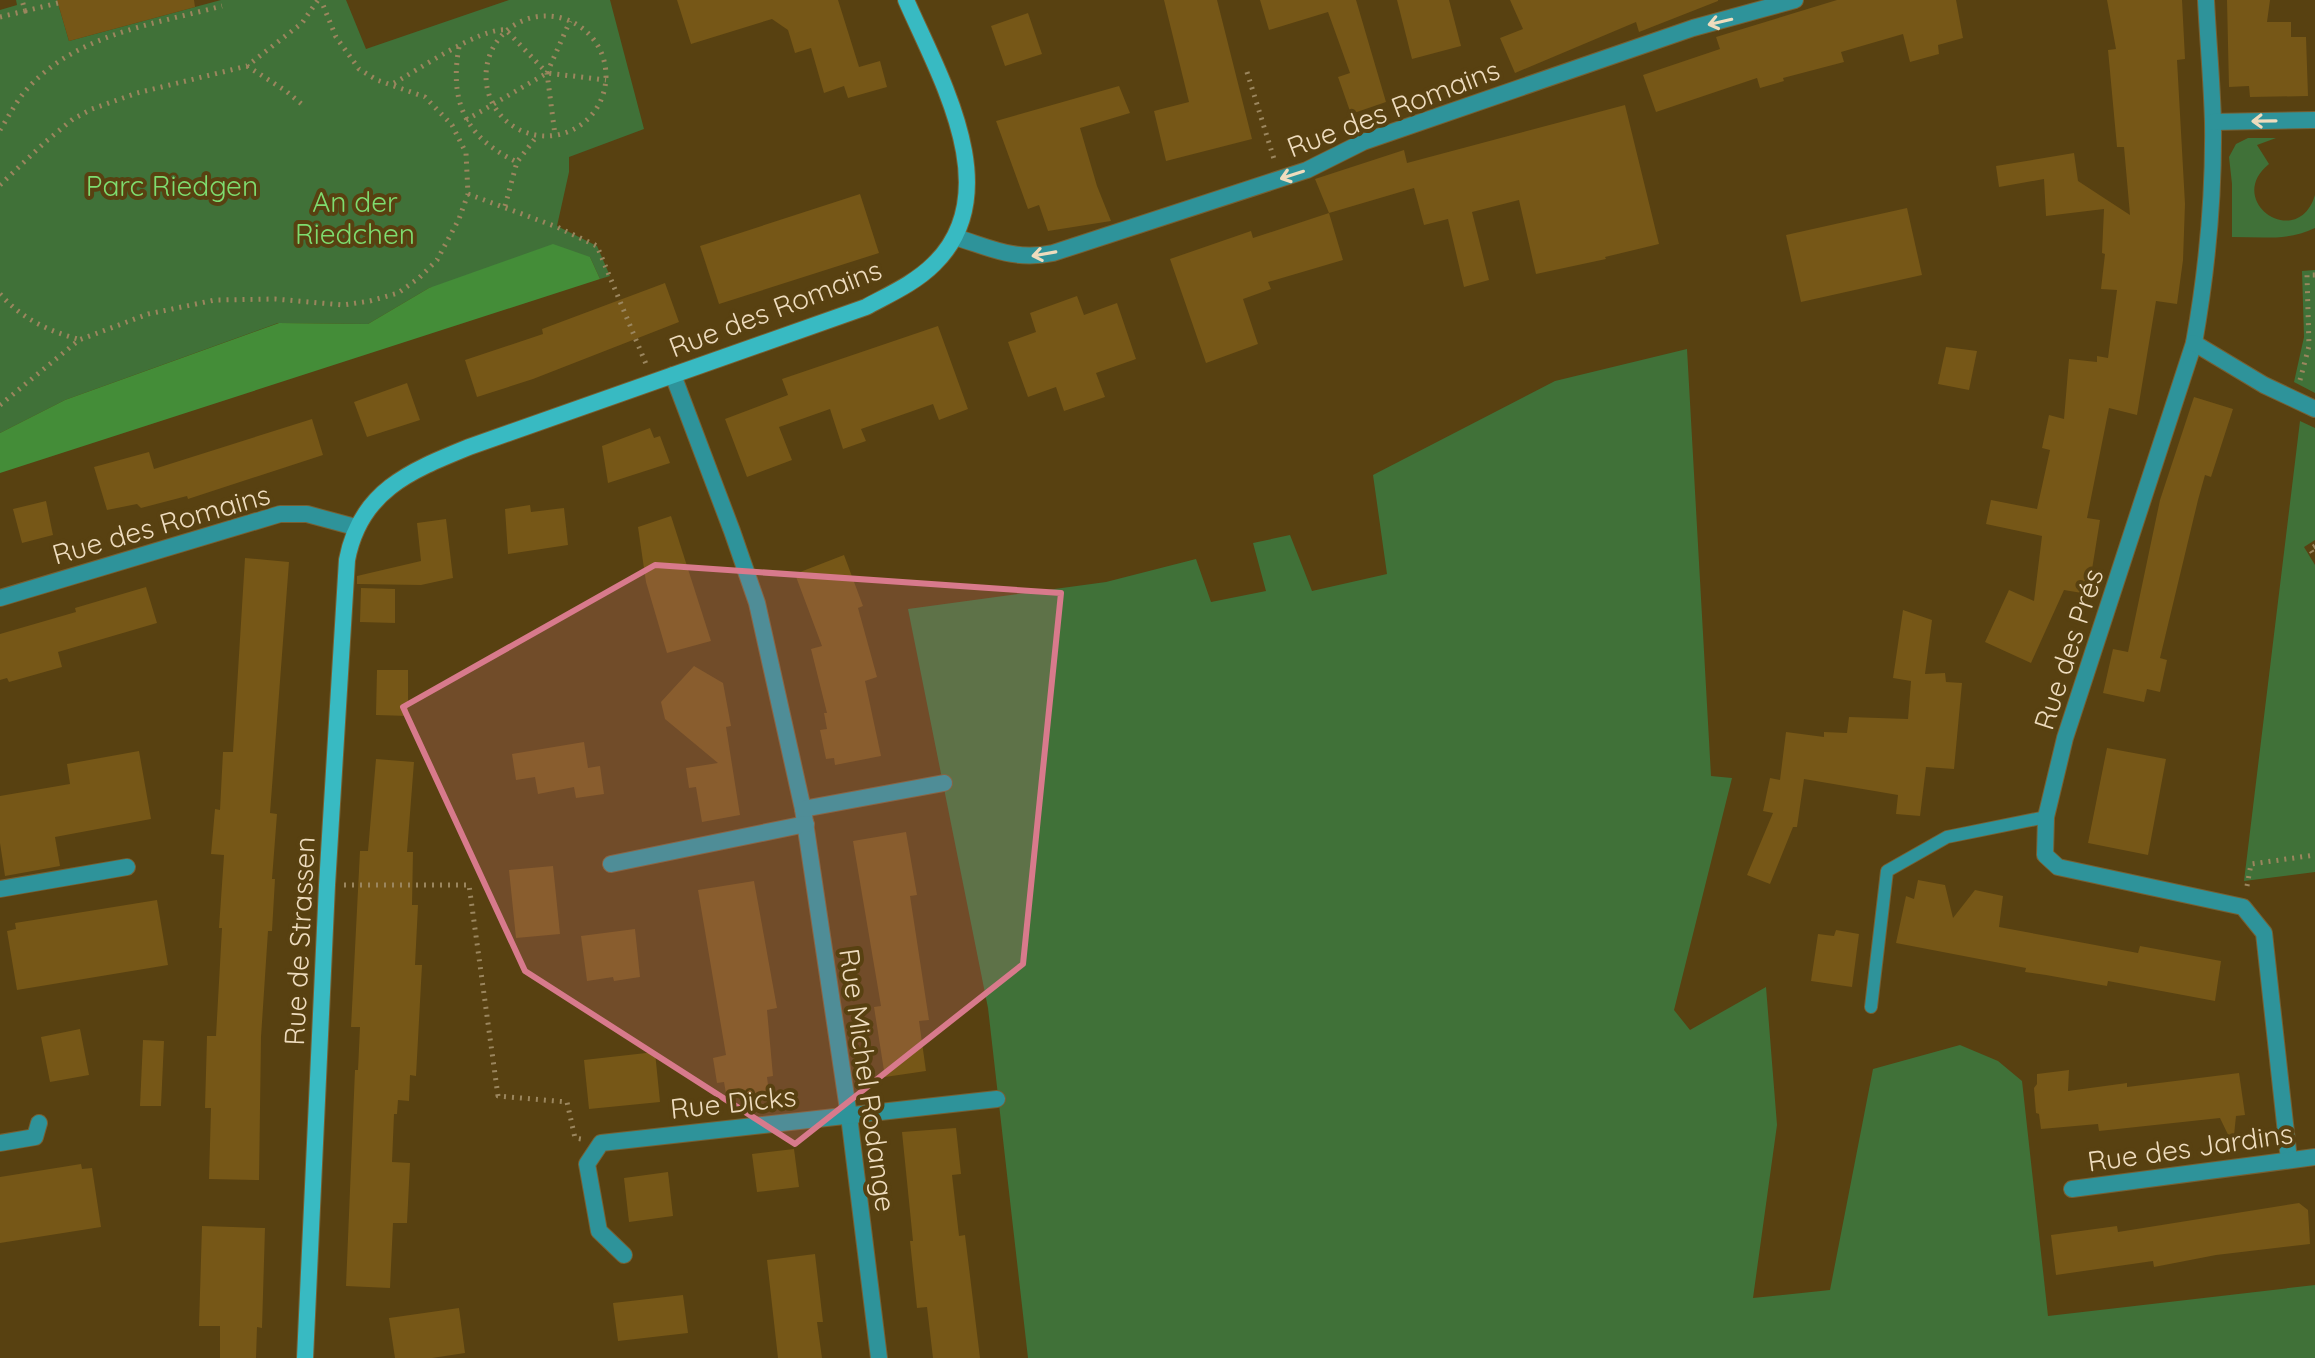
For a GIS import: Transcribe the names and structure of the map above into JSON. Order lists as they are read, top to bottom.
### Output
{
  "streets": {
    "main road": ["Rue des Romains", "Rue de Strassen"],
    "street": [
      "Rue des Prés",
      "Rue Michel Rodange",
      "Rue Dicks",
      "Rue des Jardins"
    ]
  },
  "crossings": [
    ["Rue des Romains", "Rue de Strassen"],
    ["Rue des Romains", "Rue Michel Rodange"],
    ["Rue Michel Rodange", "Rue Dicks"]
  ],
  "one_way": ["Rue des Romains"],
  "parks": ["Parc Riedgen", "An der Riedchen"]
}
